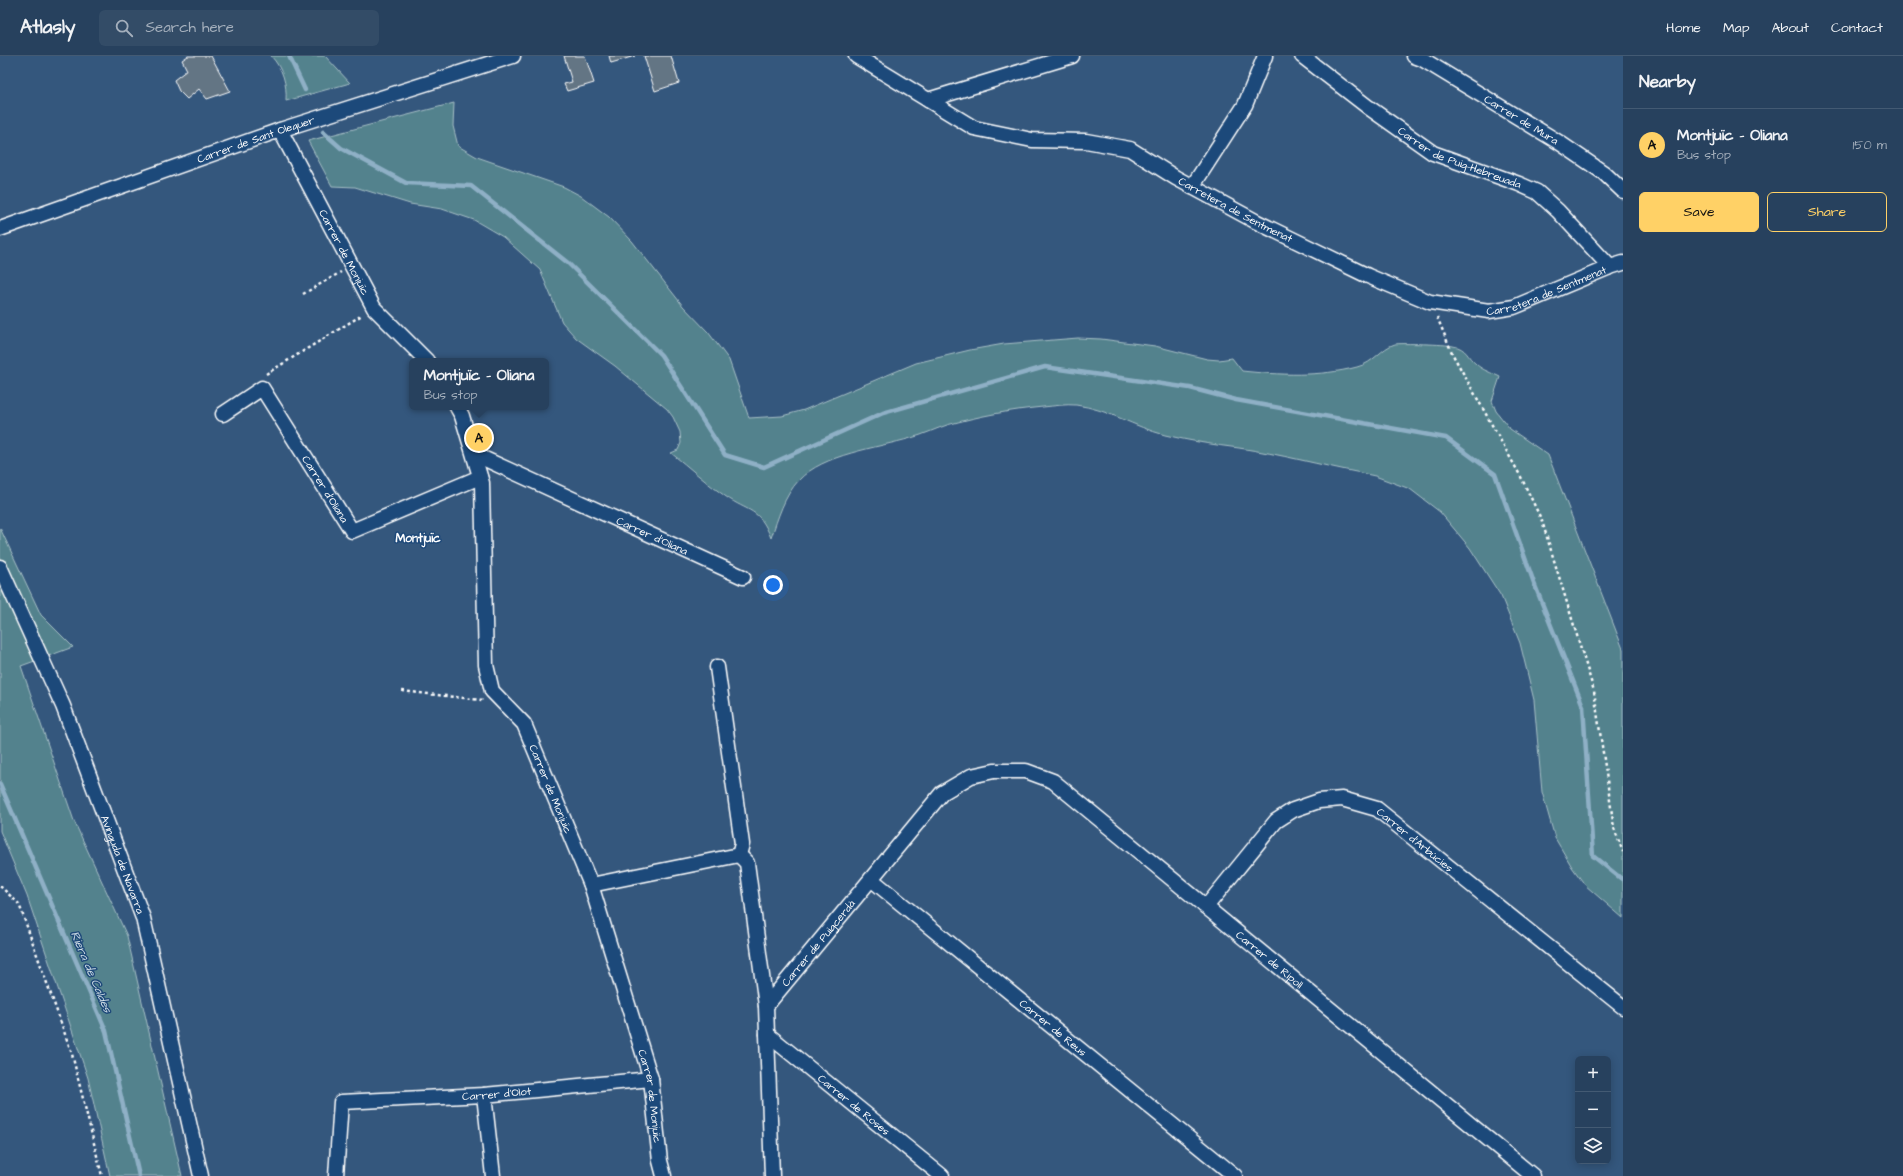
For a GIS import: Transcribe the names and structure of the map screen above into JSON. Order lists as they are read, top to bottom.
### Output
{
  "streets": {
    "street": [
      "Carrer de Mura",
      "Carrer de Sant Oleguer",
      "Carrer de Puig-Hebreuada",
      "Carretera de Sentmenat",
      "Carrer de Monjuïc",
      "Carrer d'Oliana",
      "Carrer d'Arbúcies",
      "Avinguda de Navarra",
      "Carrer de Puigcerdà",
      "Carrer de Ripoll",
      "Carrer de Reus",
      "Carrer d'Olot",
      "Carrer de Roses"
    ]
  },
  "crossings": [
    ["Carrer de Sant Oleguer", "Carrer de Monjuïc"],
    ["Carrer de Puig-Hebreuada", "Carretera de Sentmenat"],
    ["Carrer de Monjuïc", "Carrer d'Olot"],
    ["Carrer d'Arbúcies", "Carrer de Ripoll"],
    ["Carrer de Puigcerdà", "Carrer de Ripoll"],
    ["Carrer de Puigcerdà", "Carrer de Reus"]
  ],
  "districts": ["Montjuïc"],
  "water": ["Riera de Caldes"],
  "page": {
    "header": "Atlasly",
    "search": "Search here",
    "nav": [
      "Home",
      "Map",
      "About",
      "Contact"
    ],
    "heading": "Nearby",
    "list": [
      {
        "mark": "A",
        "name": "Montjuïc - Oliana",
        "note": "Bus stop",
        "value": "150 m"
      }
    ],
    "buttons": ["Save", "Share"],
    "popup": ["Montjuïc - Oliana", "Bus stop"],
    "pins": "A",
    "map_buttons": ["+", "−"]
  }
}
